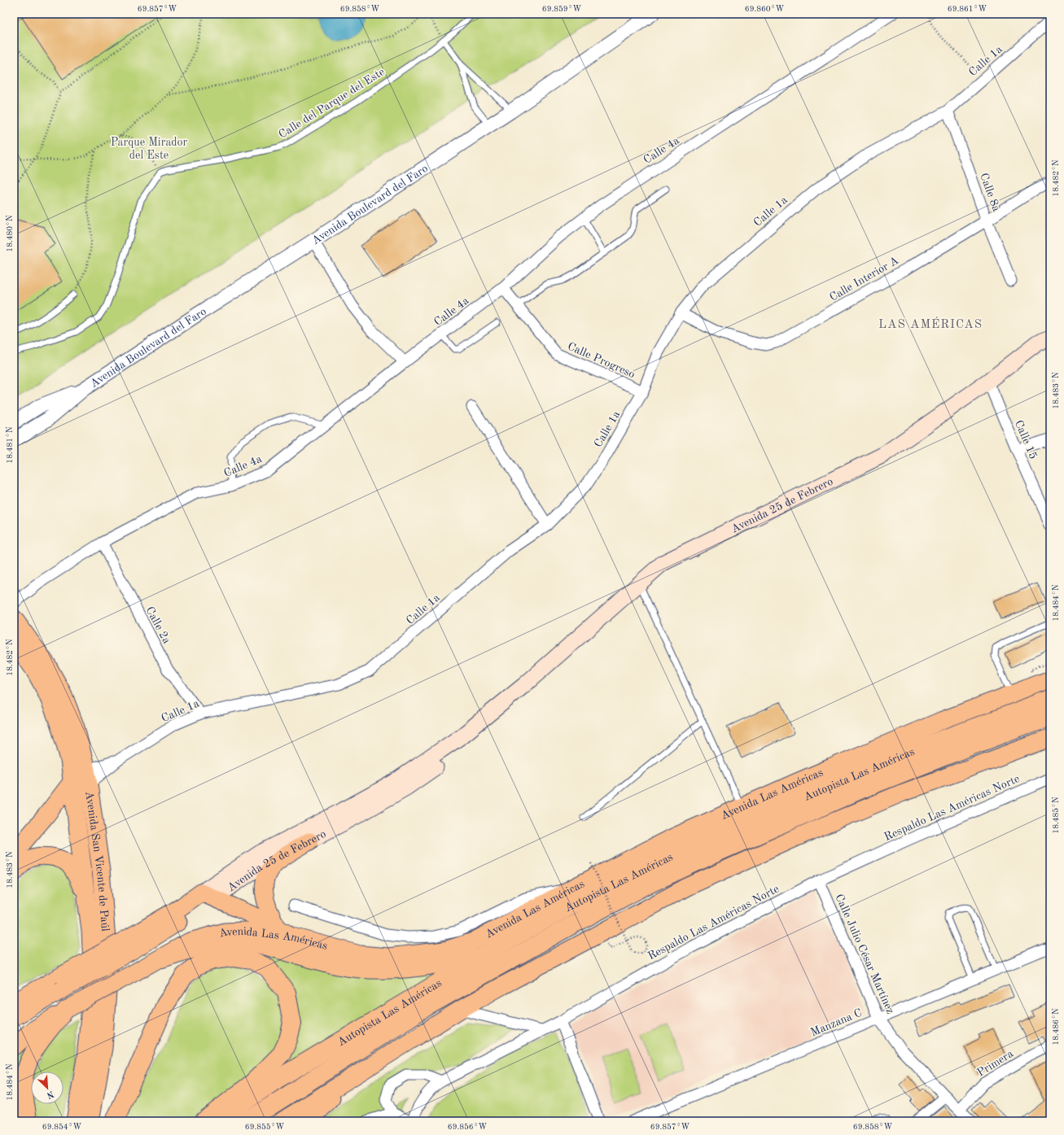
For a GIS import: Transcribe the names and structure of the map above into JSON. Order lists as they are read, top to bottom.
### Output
{
  "streets": {
    "highway": ["Autopista Las Américas"],
    "main road": ["Avenida 25 de Febrero", "Avenida Las Américas", "Avenida San Vicente de Paúl"],
    "street": [
      "Calle 1a",
      "Calle 4a",
      "Calle 8a",
      "Avenida Boulevard del Faro",
      "Calle Interior A",
      "Calle Progreso",
      "Calle 15",
      "Calle 2a",
      "Respaldo Las Américas Norte",
      "Calle Julio César Martínez",
      "Manzana C",
      "Primera"
    ],
    "lane": ["Calle del Parque del Este"]
  },
  "crossings": [
    ["Calle 1a", "Calle 8a"],
    ["Calle 1a", "Calle Interior A"],
    ["Calle 1a", "Calle Progreso"],
    ["Calle 1a", "Calle 2a"],
    ["Calle 1a", "Avenida San Vicente de Paúl"],
    ["Calle 4a", "Calle Progreso"],
    ["Calle 4a", "Calle 2a"],
    ["Calle 8a", "Calle Interior A"],
    ["Calle 15", "Avenida 25 de Febrero"],
    ["Respaldo Las Américas Norte", "Calle Julio César Martínez"],
    ["Calle Julio César Martínez", "Manzana C"],
    ["Calle Julio César Martínez", "Primera"]
  ],
  "districts": ["LAS AMÉRICAS"],
  "parks": ["Parque Mirador del Este"],
  "north": "bottom right",
  "coordinates": [
    "69.857°W",
    "69.858°W",
    "69.859°W",
    "69.860°W",
    "69.861°W",
    "18.482°N",
    "18.480°N",
    "18.483°N",
    "18.481°N",
    "18.484°N",
    "18.485°N",
    "18.486°N",
    "69.854°W",
    "69.855°W",
    "69.856°W"
  ]
}
